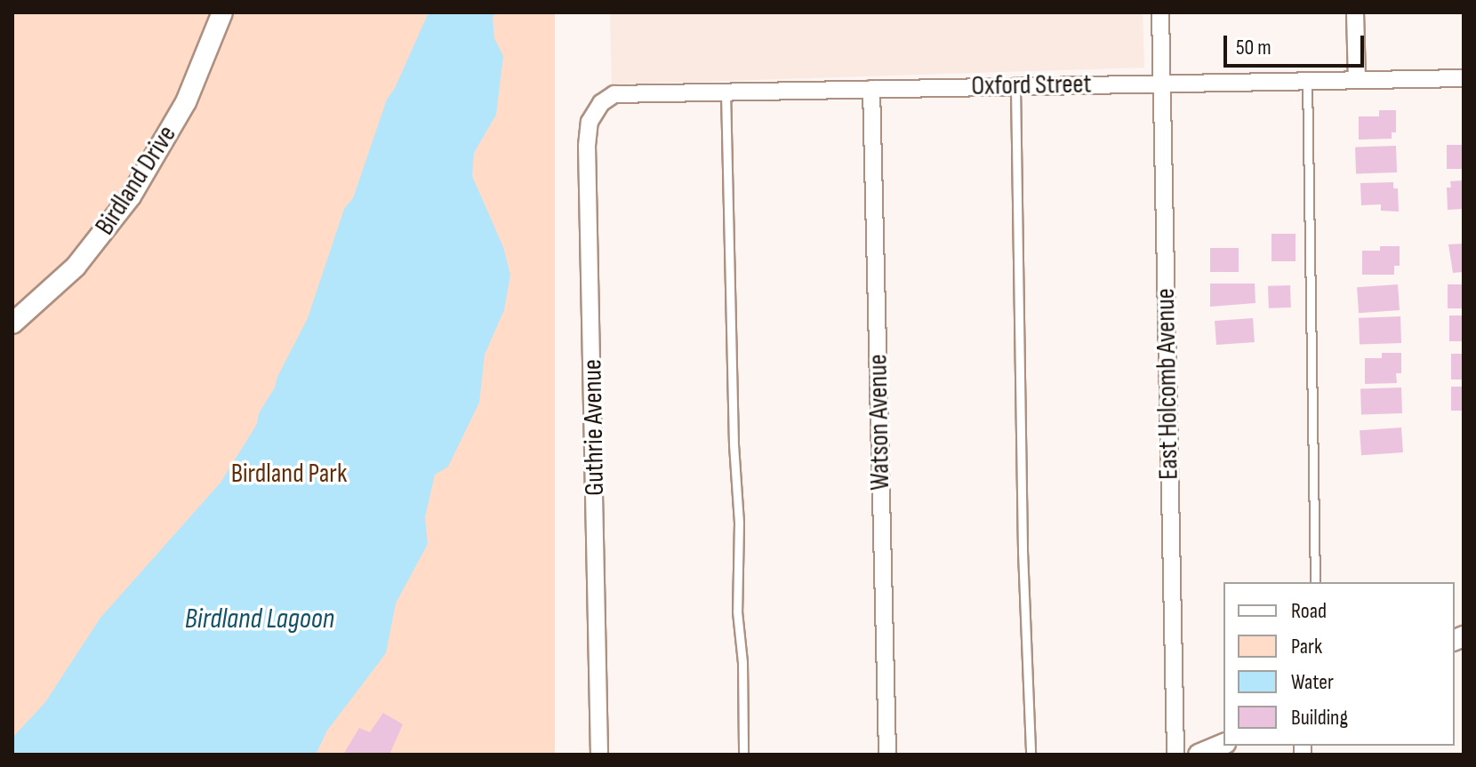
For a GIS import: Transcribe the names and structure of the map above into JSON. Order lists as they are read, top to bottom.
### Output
{
  "streets": {
    "street": [
      "Oxford Street",
      "Birdland Drive",
      "East Holcomb Avenue",
      "Watson Avenue",
      "Guthrie Avenue"
    ]
  },
  "crossings": [
    ["Oxford Street", "East Holcomb Avenue"],
    ["Oxford Street", "Watson Avenue"],
    ["Oxford Street", "Guthrie Avenue"]
  ],
  "water": ["Birdland Lagoon"],
  "parks": ["Birdland Park"],
  "legend": [
    "Road",
    "Park",
    "Water",
    "Building"
  ],
  "scale_bar": "50 m"
}
